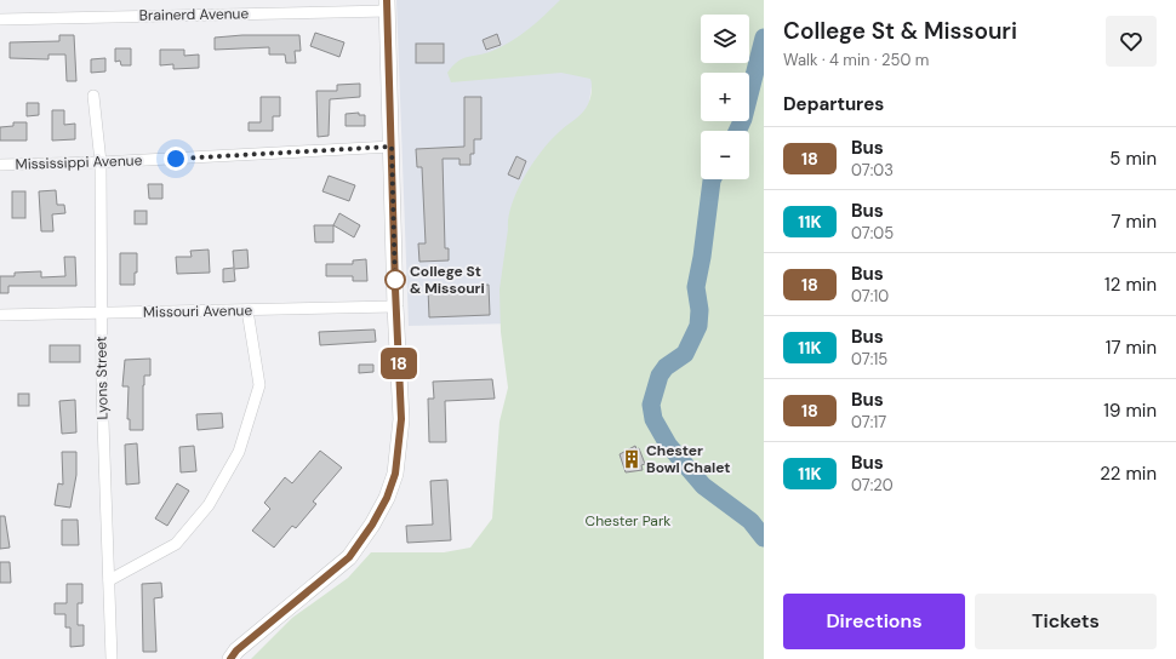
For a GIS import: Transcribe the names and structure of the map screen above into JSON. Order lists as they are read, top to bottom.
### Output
{
  "streets": {
    "street": [
      "Brainerd Avenue",
      "Mississippi Avenue",
      "Missouri Avenue",
      "Lyons Street"
    ]
  },
  "crossings": [
    ["Mississippi Avenue", "Lyons Street"],
    ["Missouri Avenue", "Lyons Street"]
  ],
  "parks": ["Chester Park"],
  "places": {
    "other": ["College St & Missouri"],
    "building": ["Chester Bowl Chalet"]
  },
  "lines": ["bus line 18"],
  "page": {
    "on_map": "18",
    "heading": [
      ["College St & Missouri", "Walk · 4 min · 250 m"],
      "Departures"
    ],
    "map_buttons": ["+", "−"],
    "list": [
      {
        "mark": "18",
        "name": "Bus",
        "note": "07:03",
        "value": "5 min"
      },
      {
        "mark": "11K",
        "name": "Bus",
        "note": "07:05",
        "value": "7 min"
      },
      {
        "mark": "18",
        "name": "Bus",
        "note": "07:10",
        "value": "12 min"
      },
      {
        "mark": "11K",
        "name": "Bus",
        "note": "07:15",
        "value": "17 min"
      },
      {
        "mark": "18",
        "name": "Bus",
        "note": "07:17",
        "value": "19 min"
      },
      {
        "mark": "11K",
        "name": "Bus",
        "note": "07:20",
        "value": "22 min"
      }
    ],
    "buttons": ["Directions", "Tickets"]
  }
}
